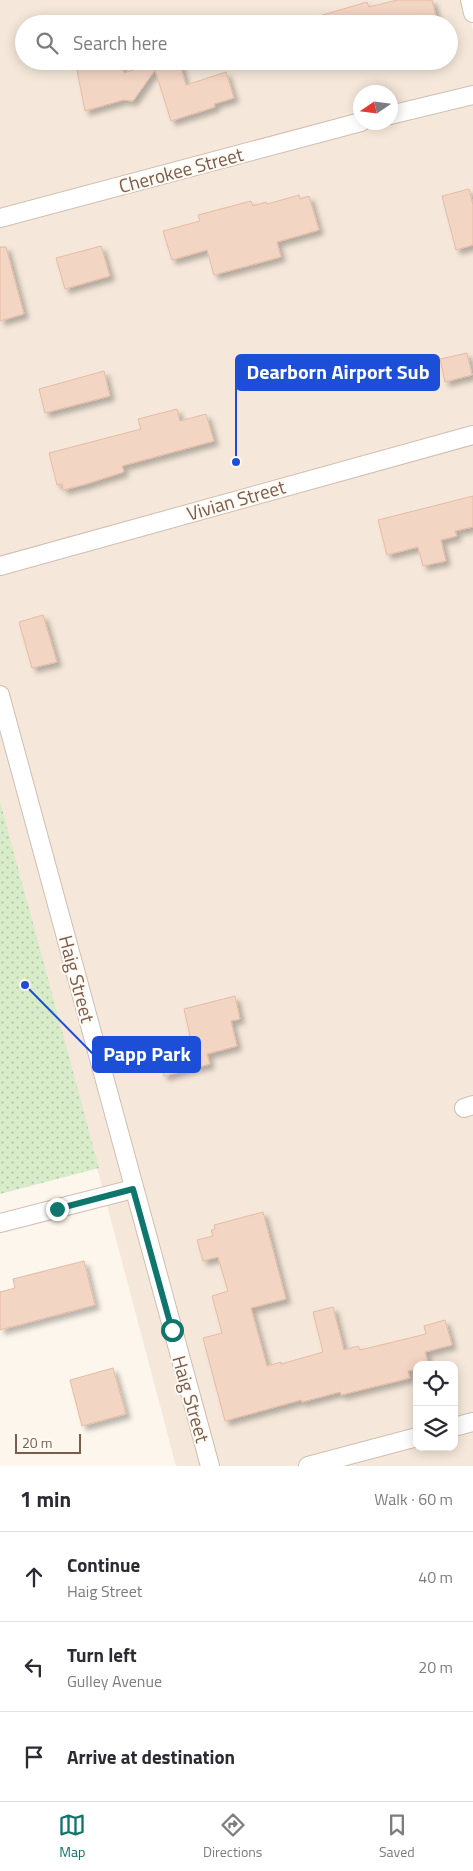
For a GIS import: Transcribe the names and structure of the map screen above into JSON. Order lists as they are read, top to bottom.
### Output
{
  "streets": {
    "street": ["Cherokee Street", "Vivian Street", "Haig Street"]
  },
  "places": ["Dearborn Airport Sub", "Papp Park"],
  "scale_bar": "20 m",
  "north": "left",
  "page": {
    "search": "Search here",
    "scale": "20 m",
    "heading": ["1 min", "Walk · 60 m"],
    "list": [
      ["Continue", "Haig Street", "40 m"],
      ["Turn left", "Gulley Avenue", "20 m"],
      "Arrive at destination"
    ],
    "nav": ["Map", "Directions", "Saved"]
  }
}
